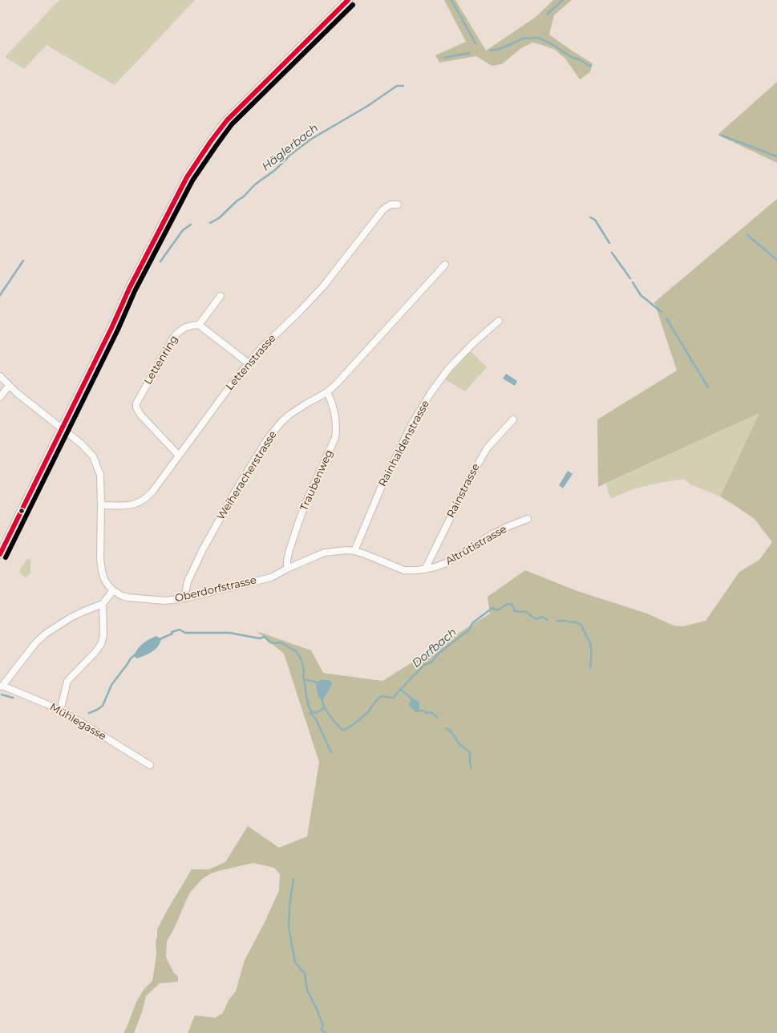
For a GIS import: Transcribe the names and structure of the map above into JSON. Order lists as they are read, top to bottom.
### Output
{
  "streets": {
    "street": [
      "Lettenring",
      "Lettenstrasse",
      "Rainhaldenstrasse",
      "Weiheracherstrasse",
      "Traubenweg",
      "Rainstrasse",
      "Altrütistrasse",
      "Oberdorfstrasse",
      "Mühlegasse"
    ]
  },
  "crossings": [
    ["Lettenring", "Lettenstrasse"],
    ["Rainhaldenstrasse", "Oberdorfstrasse"],
    ["Weiheracherstrasse", "Traubenweg"],
    ["Weiheracherstrasse", "Oberdorfstrasse"],
    ["Traubenweg", "Oberdorfstrasse"],
    ["Rainstrasse", "Altrütistrasse"],
    ["Rainstrasse", "Oberdorfstrasse"],
    ["Altrütistrasse", "Oberdorfstrasse"]
  ],
  "water": ["Häglerbach", "Dorfbach"]
}
